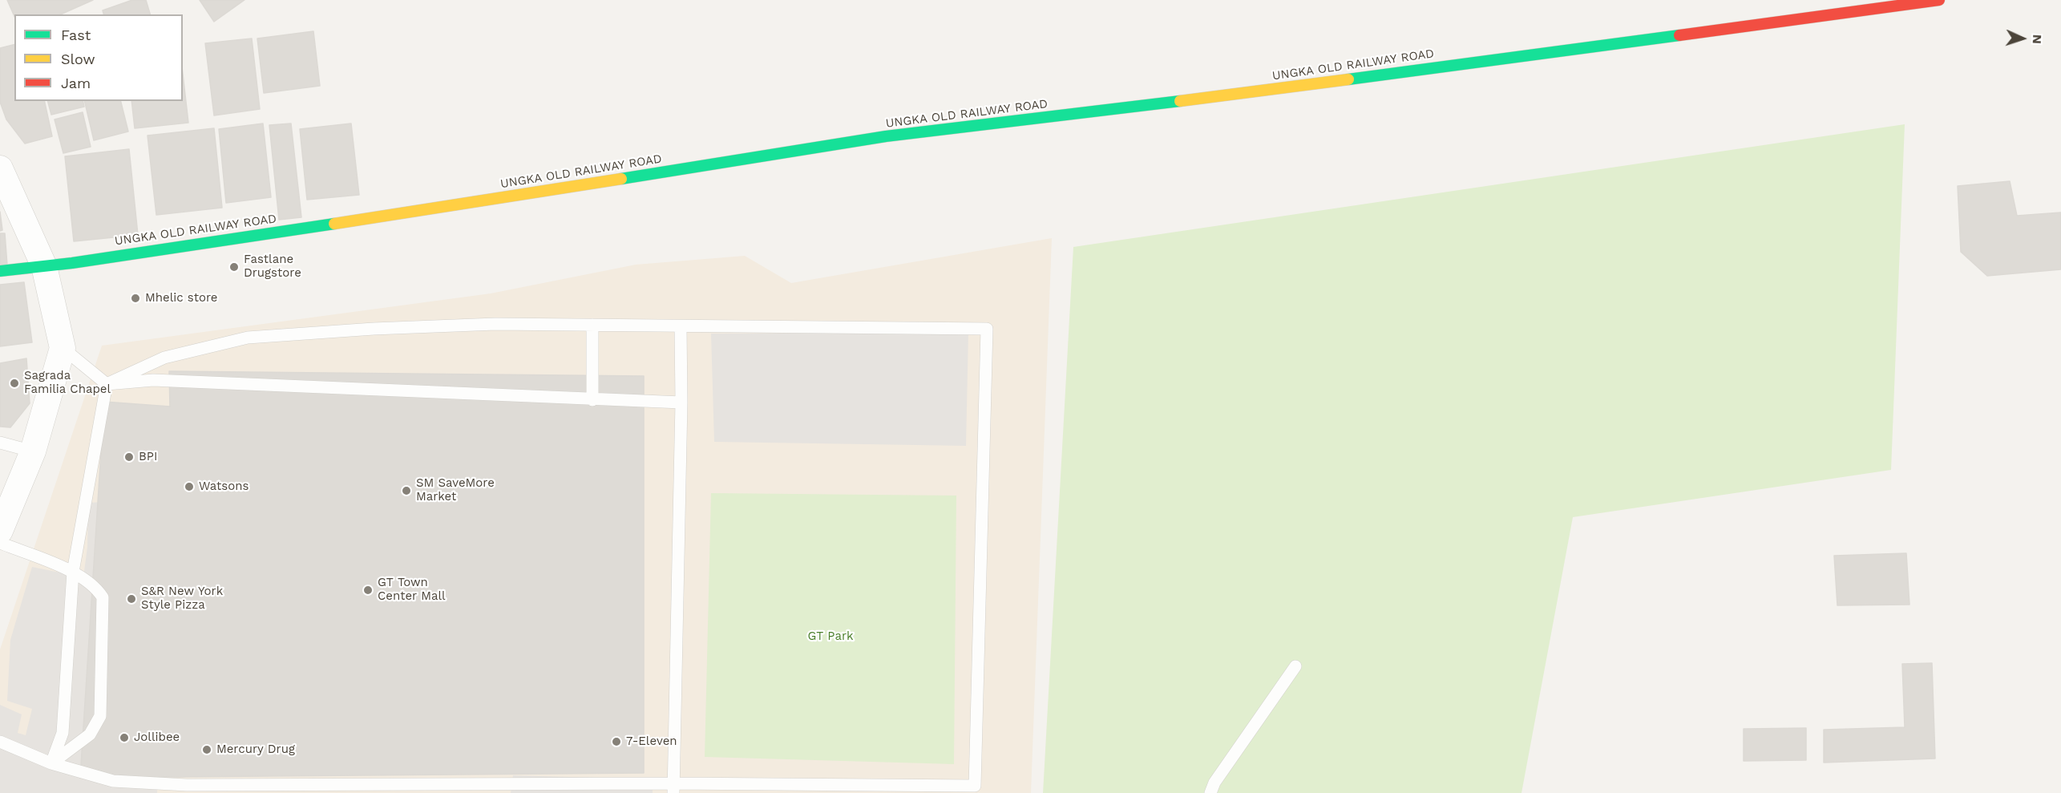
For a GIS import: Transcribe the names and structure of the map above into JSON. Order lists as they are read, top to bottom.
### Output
{
  "streets": {
    "street": ["UNGKA OLD RAILWAY ROAD"]
  },
  "parks": ["GT Park"],
  "places": [
    "Fastlane Drugstore",
    "Mhelic store",
    "Sagrada Familia Chapel",
    "BPI",
    "Watsons",
    "SM SaveMore Market",
    "GT Town Center Mall",
    "S&R New York Style Pizza",
    "Jollibee",
    "7-Eleven",
    "Mercury Drug"
  ],
  "legend": ["Fast", "Slow", "Jam"],
  "north": "right"
}
